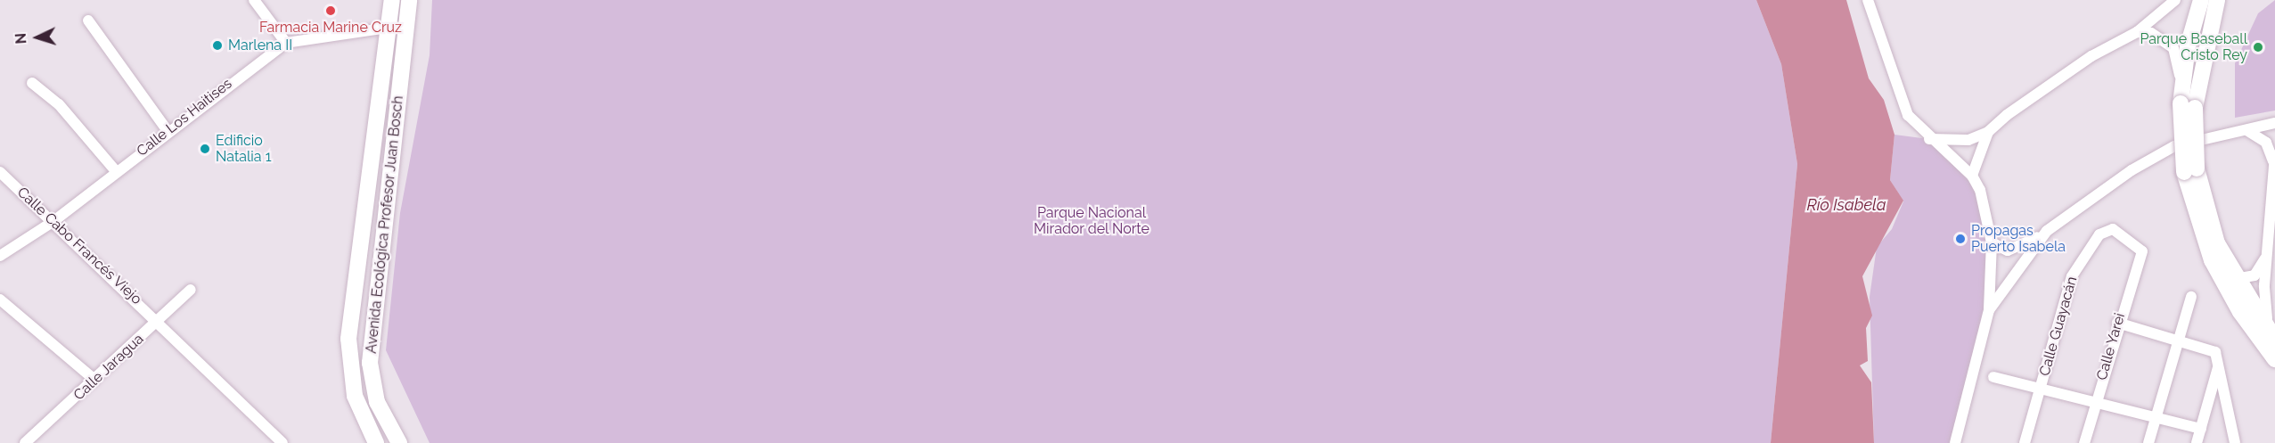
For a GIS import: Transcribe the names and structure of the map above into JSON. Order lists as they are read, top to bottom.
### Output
{
  "streets": {
    "street": [
      "Calle Los Haitises",
      "Avenida Ecológica Profesor Juan Bosch",
      "Calle Cabo Francés Viejo",
      "Calle Guayacán",
      "Calle Yarei",
      "Calle Jaragua"
    ]
  },
  "crossings": [
    ["Calle Los Haitises", "Avenida Ecológica Profesor Juan Bosch"],
    ["Calle Los Haitises", "Calle Cabo Francés Viejo"],
    ["Calle Cabo Francés Viejo", "Calle Jaragua"],
    ["Calle Guayacán", "Calle Yarei"]
  ],
  "water": ["Río Isabela"],
  "parks": ["Parque Nacional Mirador del Norte"],
  "places": [
    "Farmacia Marine Cruz",
    "Marlena II",
    "Parque Baseball Cristo Rey",
    "Edificio Natalia 1",
    "Propagas Puerto Isabela"
  ],
  "north": "left"
}
